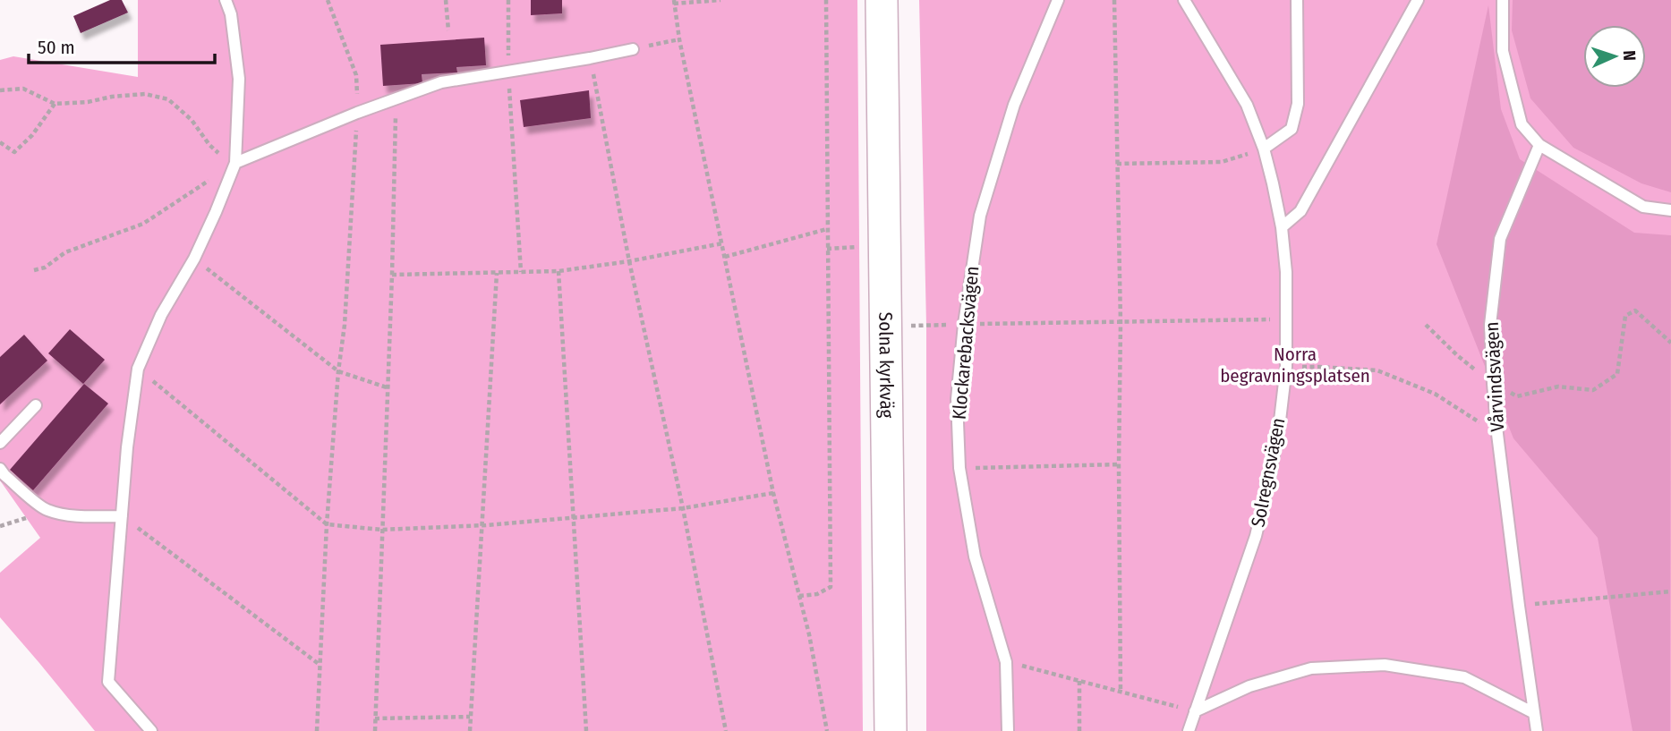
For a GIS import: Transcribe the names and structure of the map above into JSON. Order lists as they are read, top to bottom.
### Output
{
  "streets": {
    "street": ["Solna kyrkväg"],
    "lane": ["Klockarebacksvägen", "Vårvindsvägen", "Solregnsvägen"]
  },
  "parks": ["Norra begravningsplatsen"],
  "scale_bar": "50 m",
  "north": "right"
}
